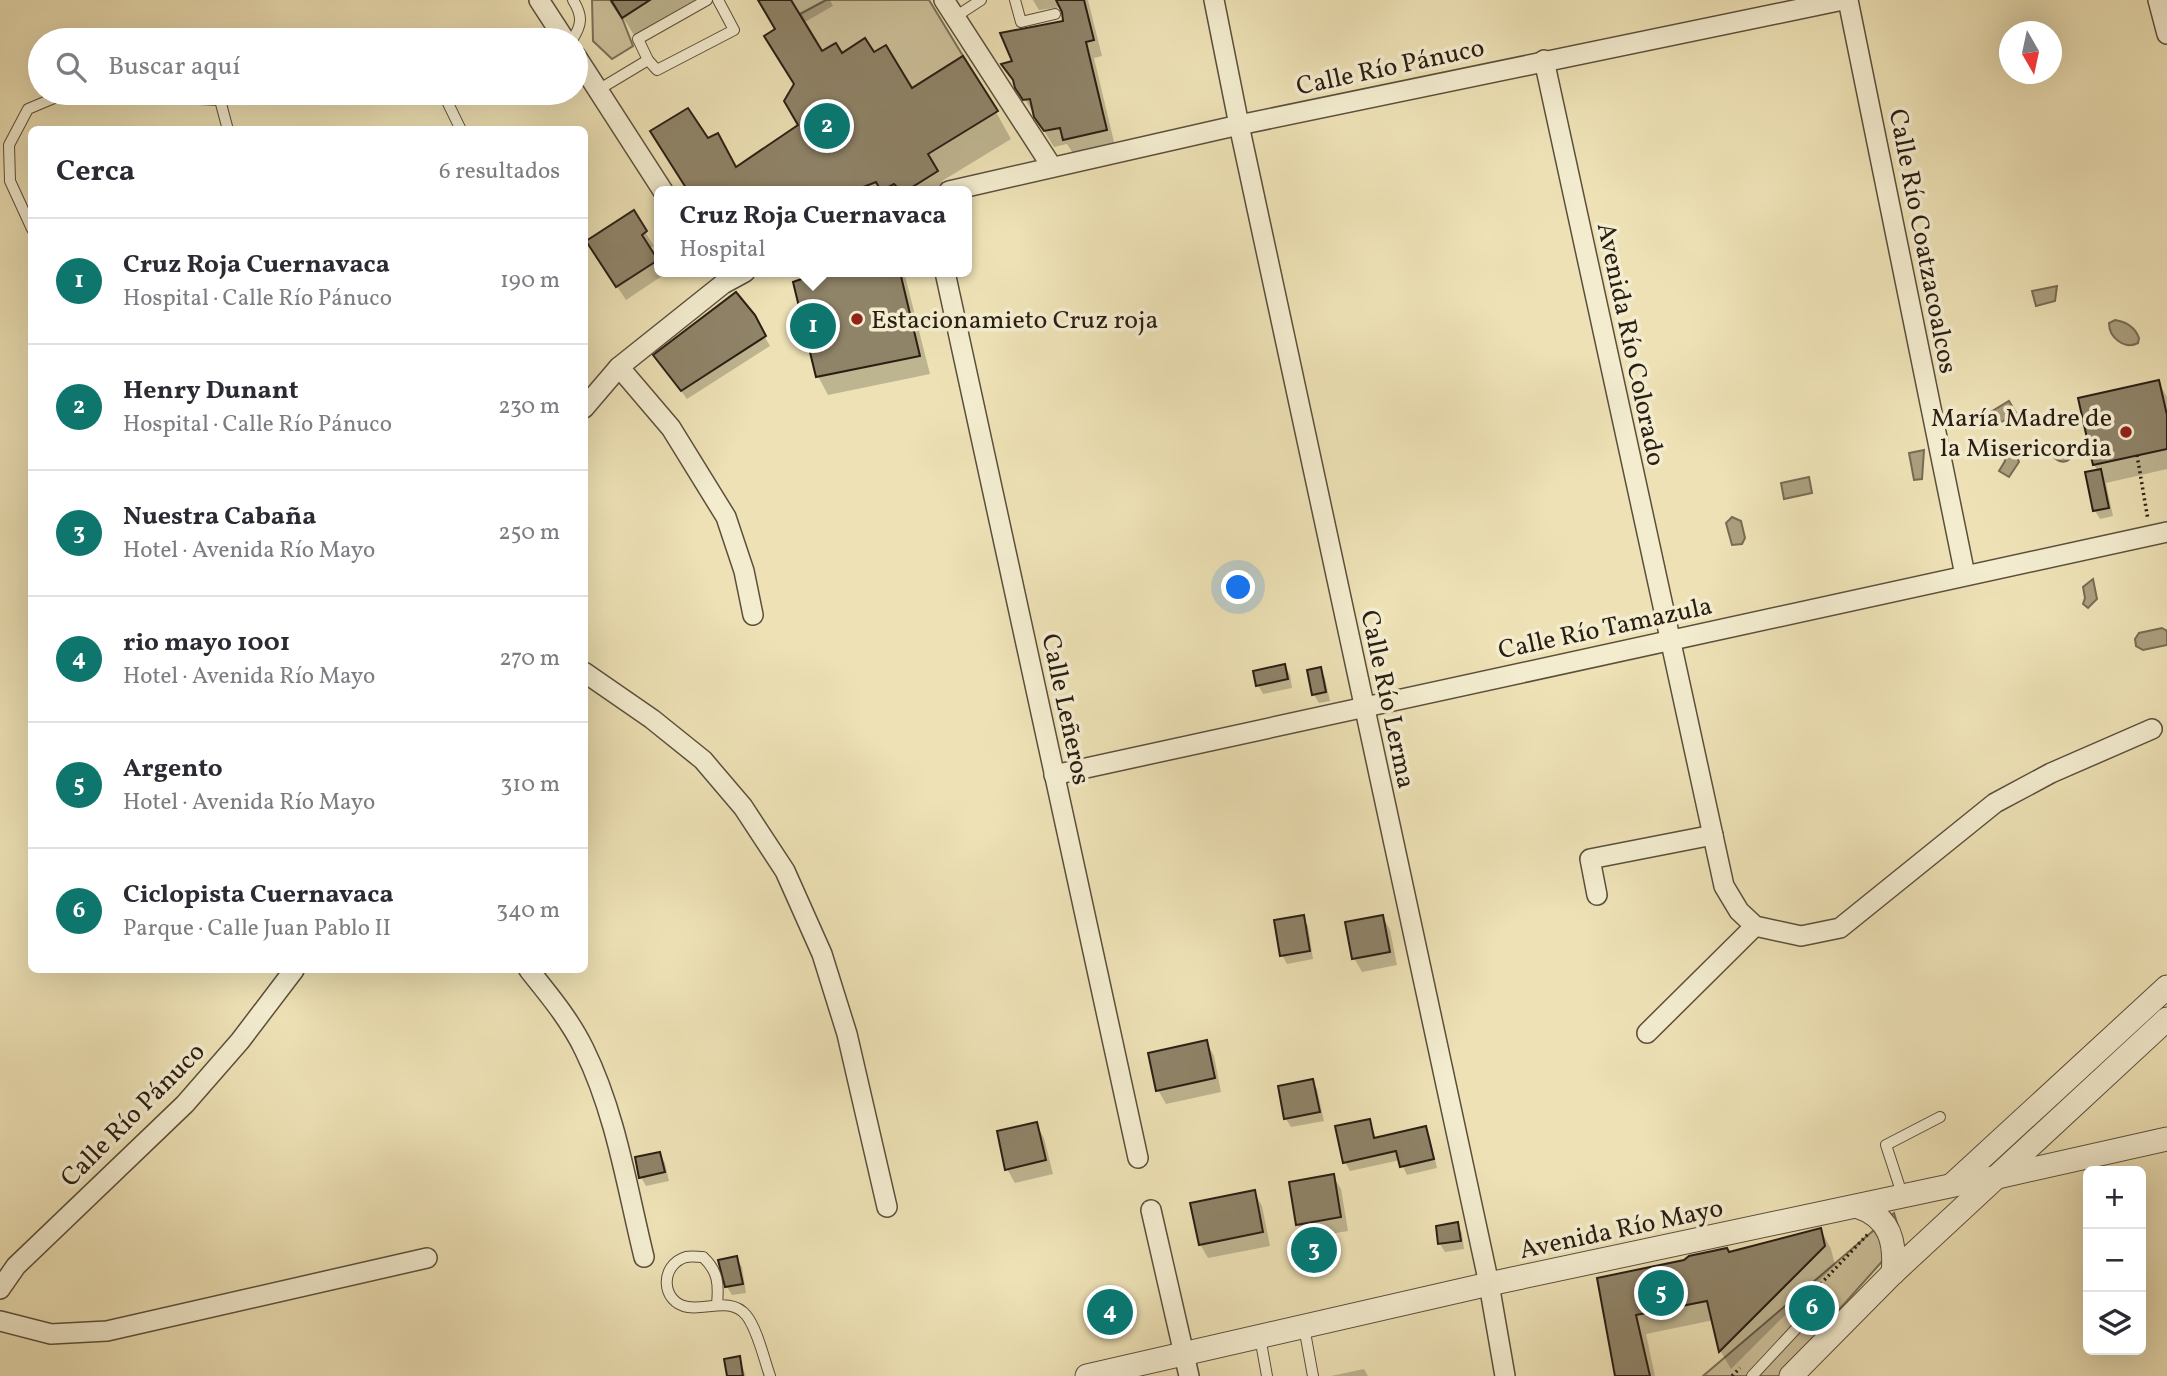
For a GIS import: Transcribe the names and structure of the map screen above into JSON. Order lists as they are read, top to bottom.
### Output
{
  "streets": {
    "street": [
      "Calle Río Pánuco",
      "Calle Río Coatzacoalcos",
      "Avenida Río Colorado",
      "Calle Río Tamazula",
      "Calle Río Lerma",
      "Calle Leñeros",
      "Avenida Río Mayo"
    ]
  },
  "crossings": [
    ["Calle Río Pánuco", "Calle Río Coatzacoalcos"],
    ["Calle Río Pánuco", "Avenida Río Colorado"],
    ["Calle Río Pánuco", "Calle Río Lerma"],
    ["Calle Río Coatzacoalcos", "Calle Río Tamazula"],
    ["Avenida Río Colorado", "Calle Río Tamazula"],
    ["Calle Río Tamazula", "Calle Río Lerma"],
    ["Calle Río Tamazula", "Calle Leñeros"],
    ["Calle Río Lerma", "Avenida Río Mayo"]
  ],
  "places": ["Estacionamieto Cruz roja", "María Madre de la Misericordia"],
  "north": "bottom",
  "page": {
    "search": "Buscar aquí",
    "pins": [
      "2",
      "1",
      "3",
      "5",
      "6",
      "4"
    ],
    "heading": ["Cerca", "6 resultados"],
    "popup": ["Cruz Roja Cuernavaca", "Hospital"],
    "list": [
      {
        "mark": "1",
        "name": "Cruz Roja Cuernavaca",
        "note": "Hospital · Calle Río Pánuco",
        "value": "190 m"
      },
      {
        "mark": "2",
        "name": "Henry Dunant",
        "note": "Hospital · Calle Río Pánuco",
        "value": "230 m"
      },
      {
        "mark": "3",
        "name": "Nuestra Cabaña",
        "note": "Hotel · Avenida Río Mayo",
        "value": "250 m"
      },
      {
        "mark": "4",
        "name": "rio mayo 1001",
        "note": "Hotel · Avenida Río Mayo",
        "value": "270 m"
      },
      {
        "mark": "5",
        "name": "Argento",
        "note": "Hotel · Avenida Río Mayo",
        "value": "310 m"
      },
      {
        "mark": "6",
        "name": "Ciclopista Cuernavaca",
        "note": "Parque · Calle Juan Pablo II",
        "value": "340 m"
      }
    ],
    "map_buttons": ["+", "−"]
  }
}
